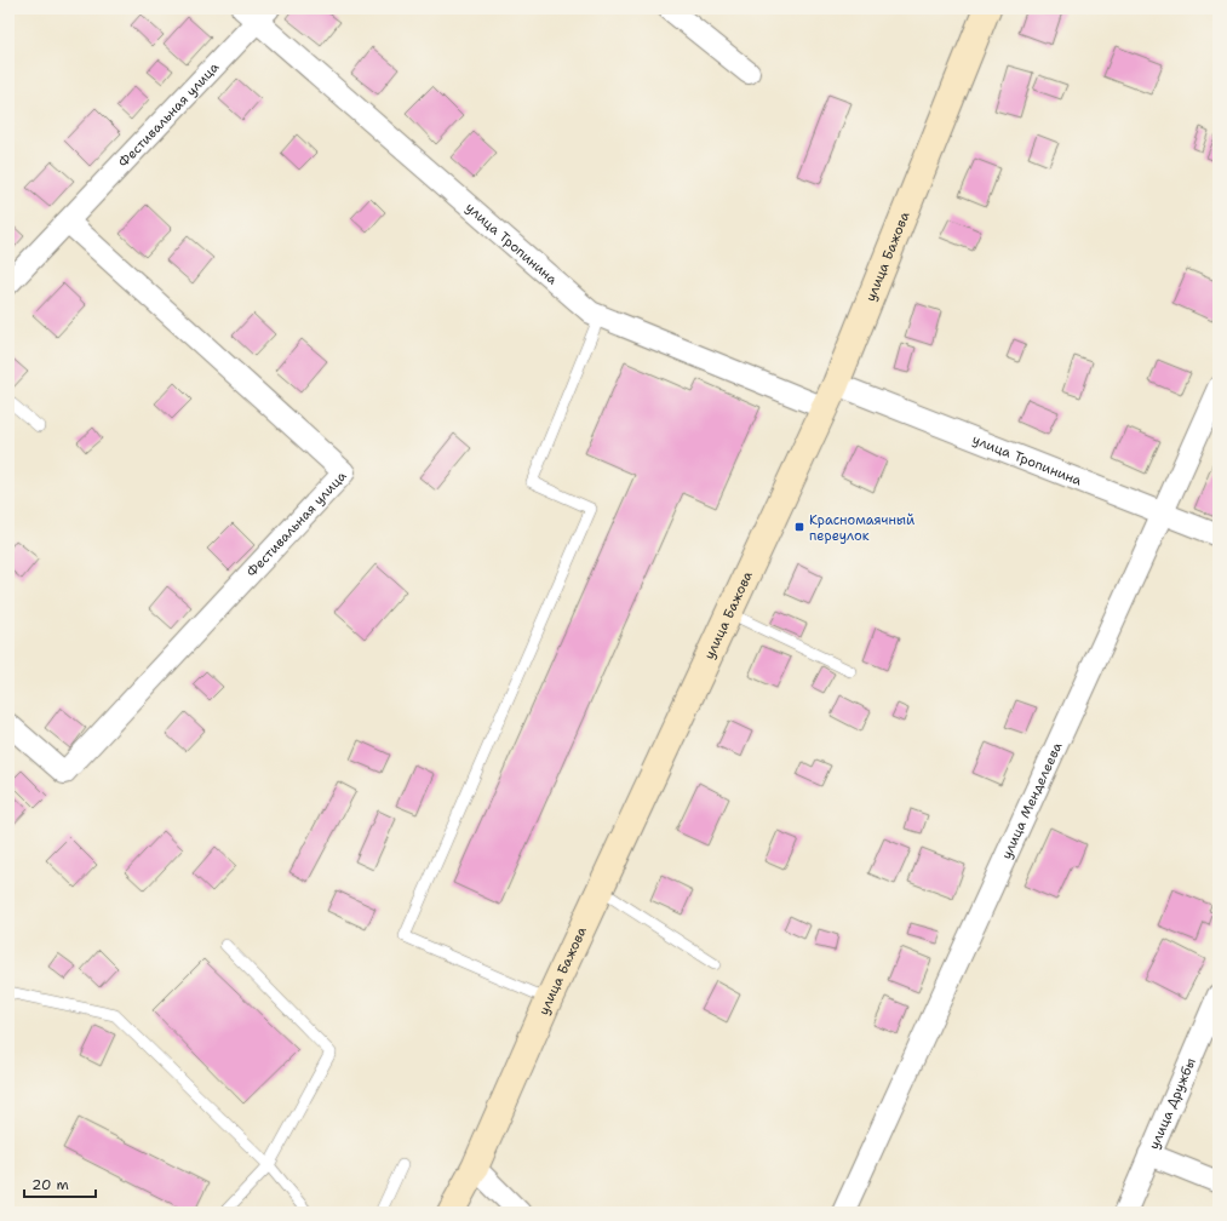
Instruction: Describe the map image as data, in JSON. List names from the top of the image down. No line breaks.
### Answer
{"streets":{"main road":["улица Бажова"],"street":["Фестивальная улица","улица Тропинина","улица Менделеева","улица Дружбы"]},"crossings":[["Фестивальная улица","улица Тропинина"],["улица Тропинина","улица Бажова"],["улица Тропинина","улица Менделеева"]],"places":{"transit":["Красномаячный переулок"]},"scale_bar":"20 m"}
